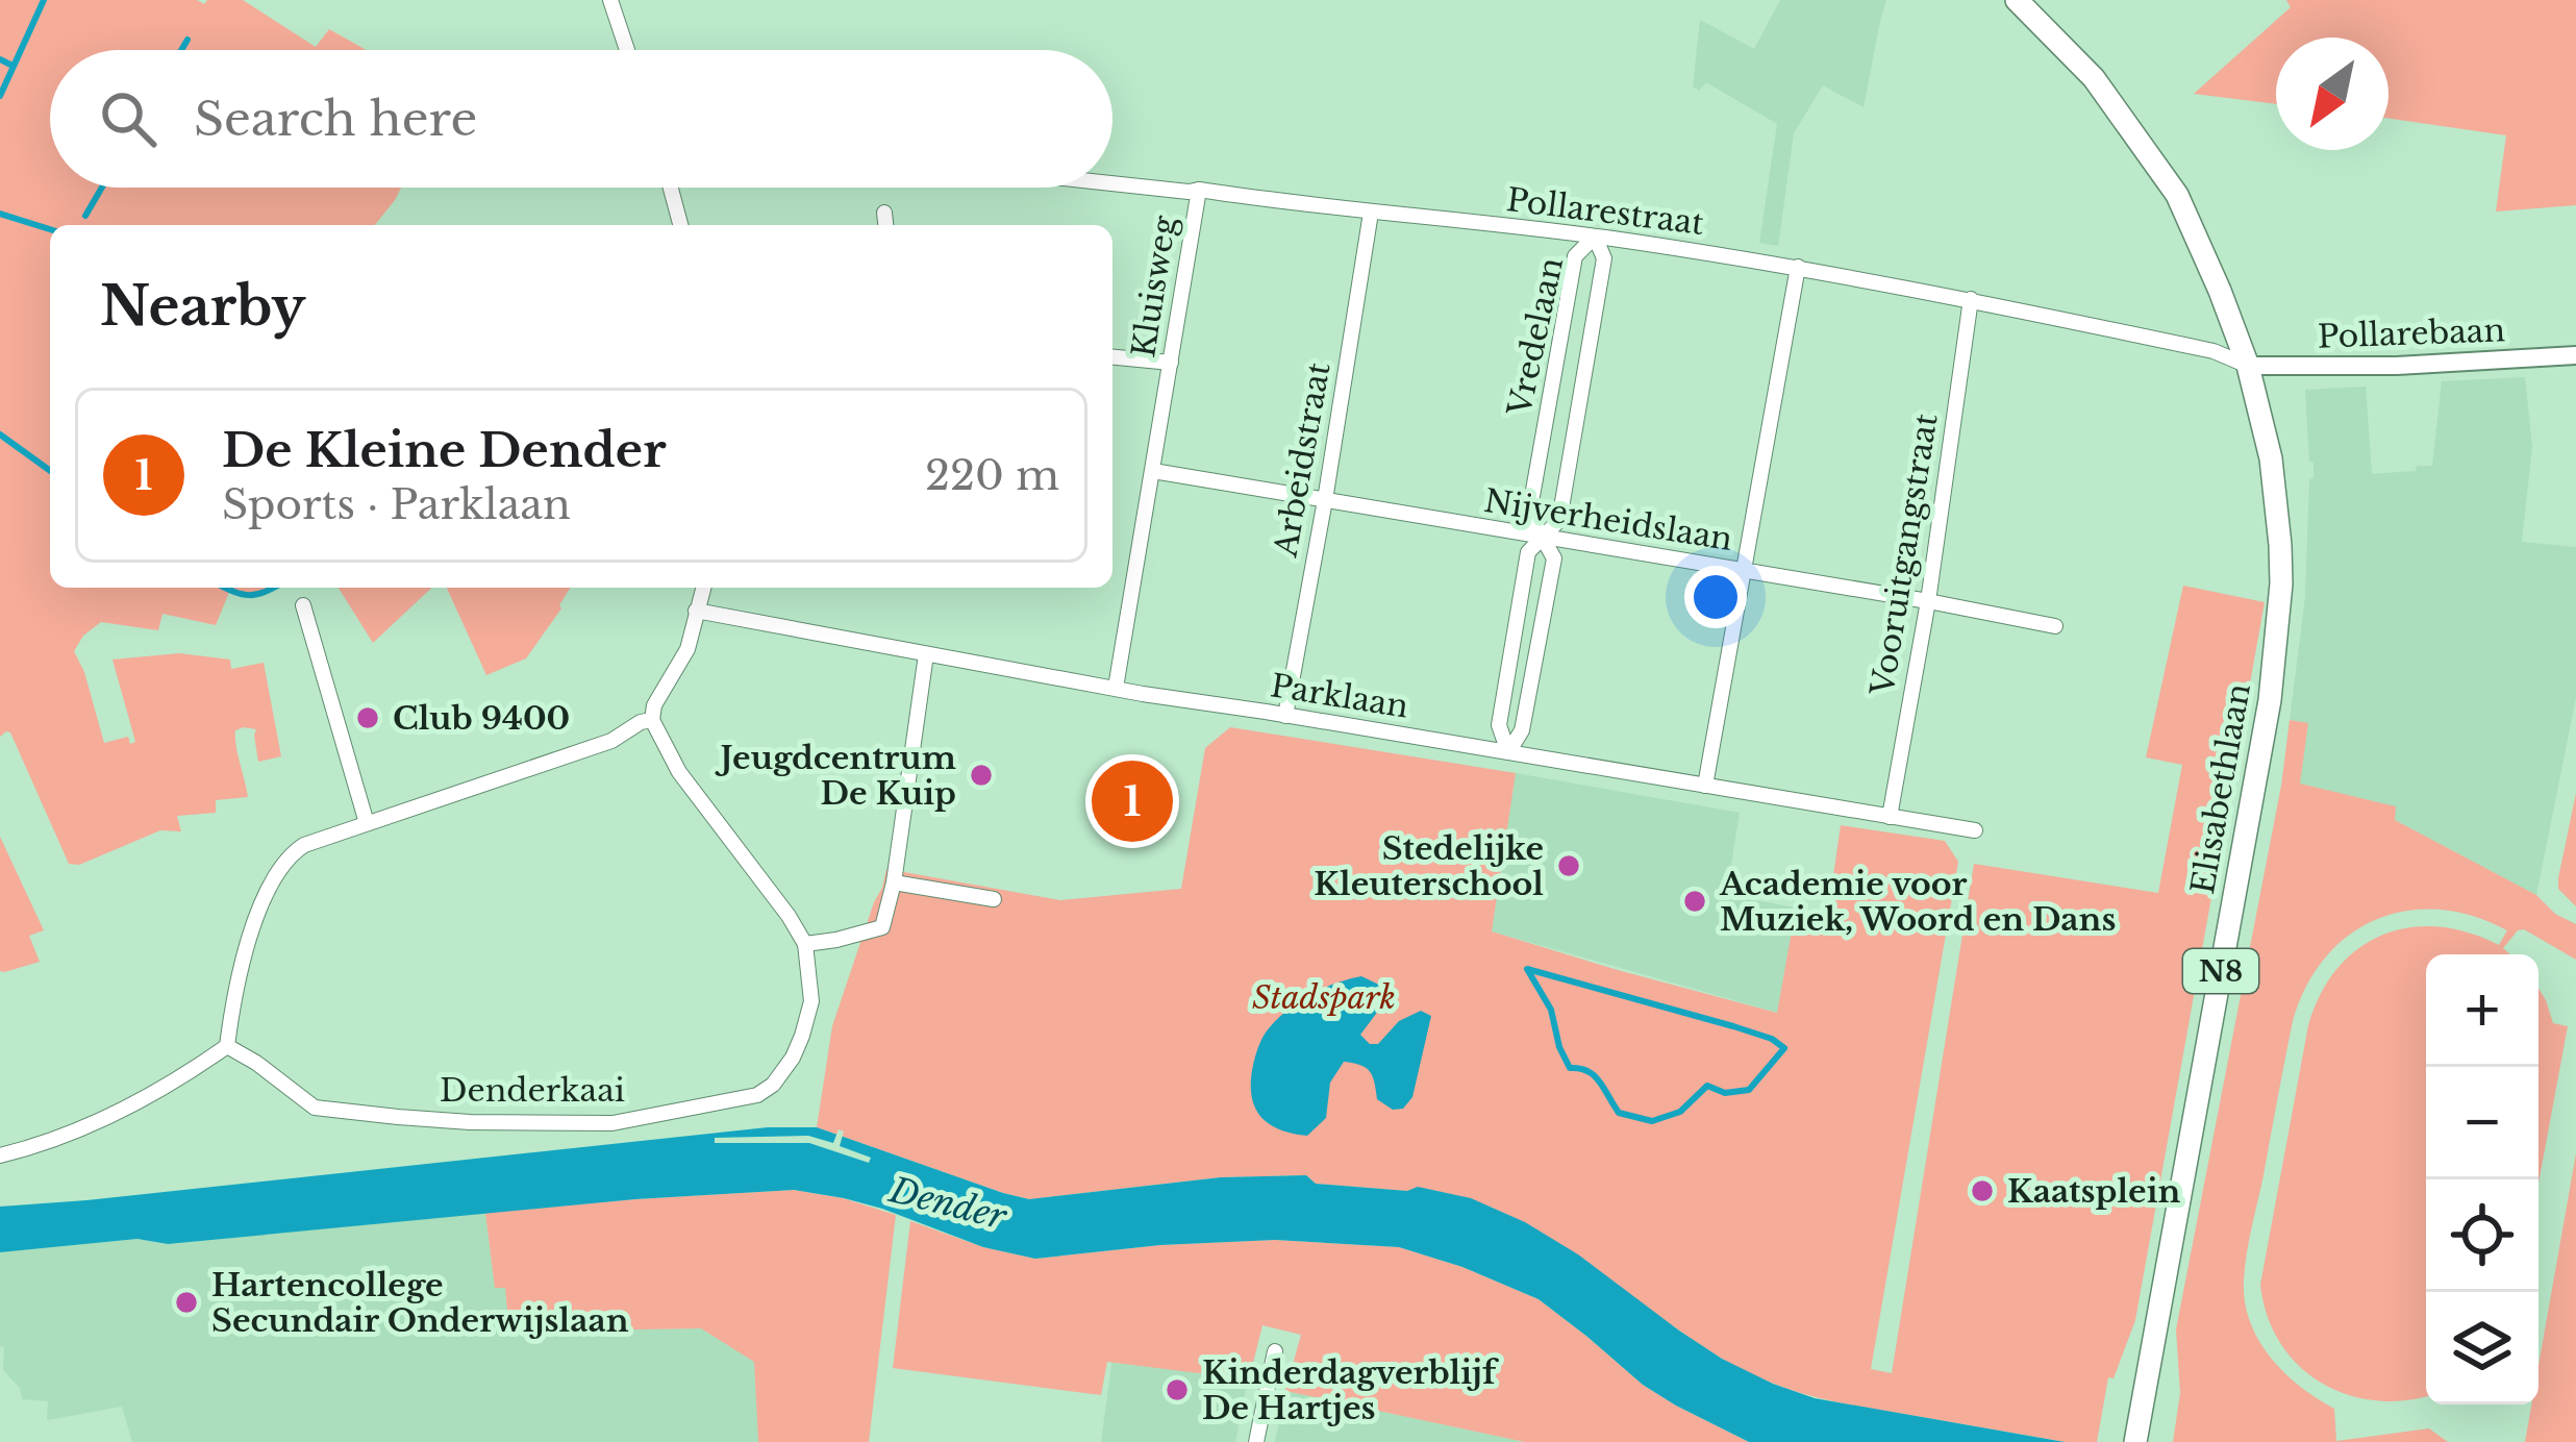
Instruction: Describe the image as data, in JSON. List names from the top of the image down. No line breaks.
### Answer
{"streets":{"main road":["Elisabethlaan","N8"],"street":["Pollarestraat","Kluisweg","Pollarebaan","Vredelaan","Arbeidstraat","Nijverheidslaan","Vooruitgangstraat","Parklaan","Denderkaai"]},"crossings":[["Pollarestraat","Kluisweg"],["Pollarestraat","Pollarebaan"],["Pollarestraat","Vredelaan"],["Pollarestraat","Arbeidstraat"],["Pollarestraat","Vooruitgangstraat"],["Pollarestraat","Elisabethlaan"],["Pollarestraat","N8"],["Kluisweg","Nijverheidslaan"],["Kluisweg","Parklaan"],["Pollarebaan","Elisabethlaan"],["Pollarebaan","N8"],["Vredelaan","Nijverheidslaan"],["Vredelaan","Parklaan"],["Arbeidstraat","Nijverheidslaan"],["Arbeidstraat","Parklaan"],["Nijverheidslaan","Vooruitgangstraat"],["Vooruitgangstraat","Parklaan"],["Elisabethlaan","N8"]],"water":["Dender"],"parks":["Stadspark"],"places":["Club 9400","Jeugdcentrum De Kuip","Stedelijke Kleuterschool","Academie voor Muziek, Woord en Dans","Kaatsplein","Hartencollege Secundair Onderwijslaan","Kinderdagverblijf De Hartjes"],"north":"bottom left","page":{"search":"Search here","heading":"Nearby","list":[{"mark":"1","name":"De Kleine Dender","note":"Sports · Parklaan","value":"220 m"}],"pins":"1","map_buttons":["+","−"]}}
